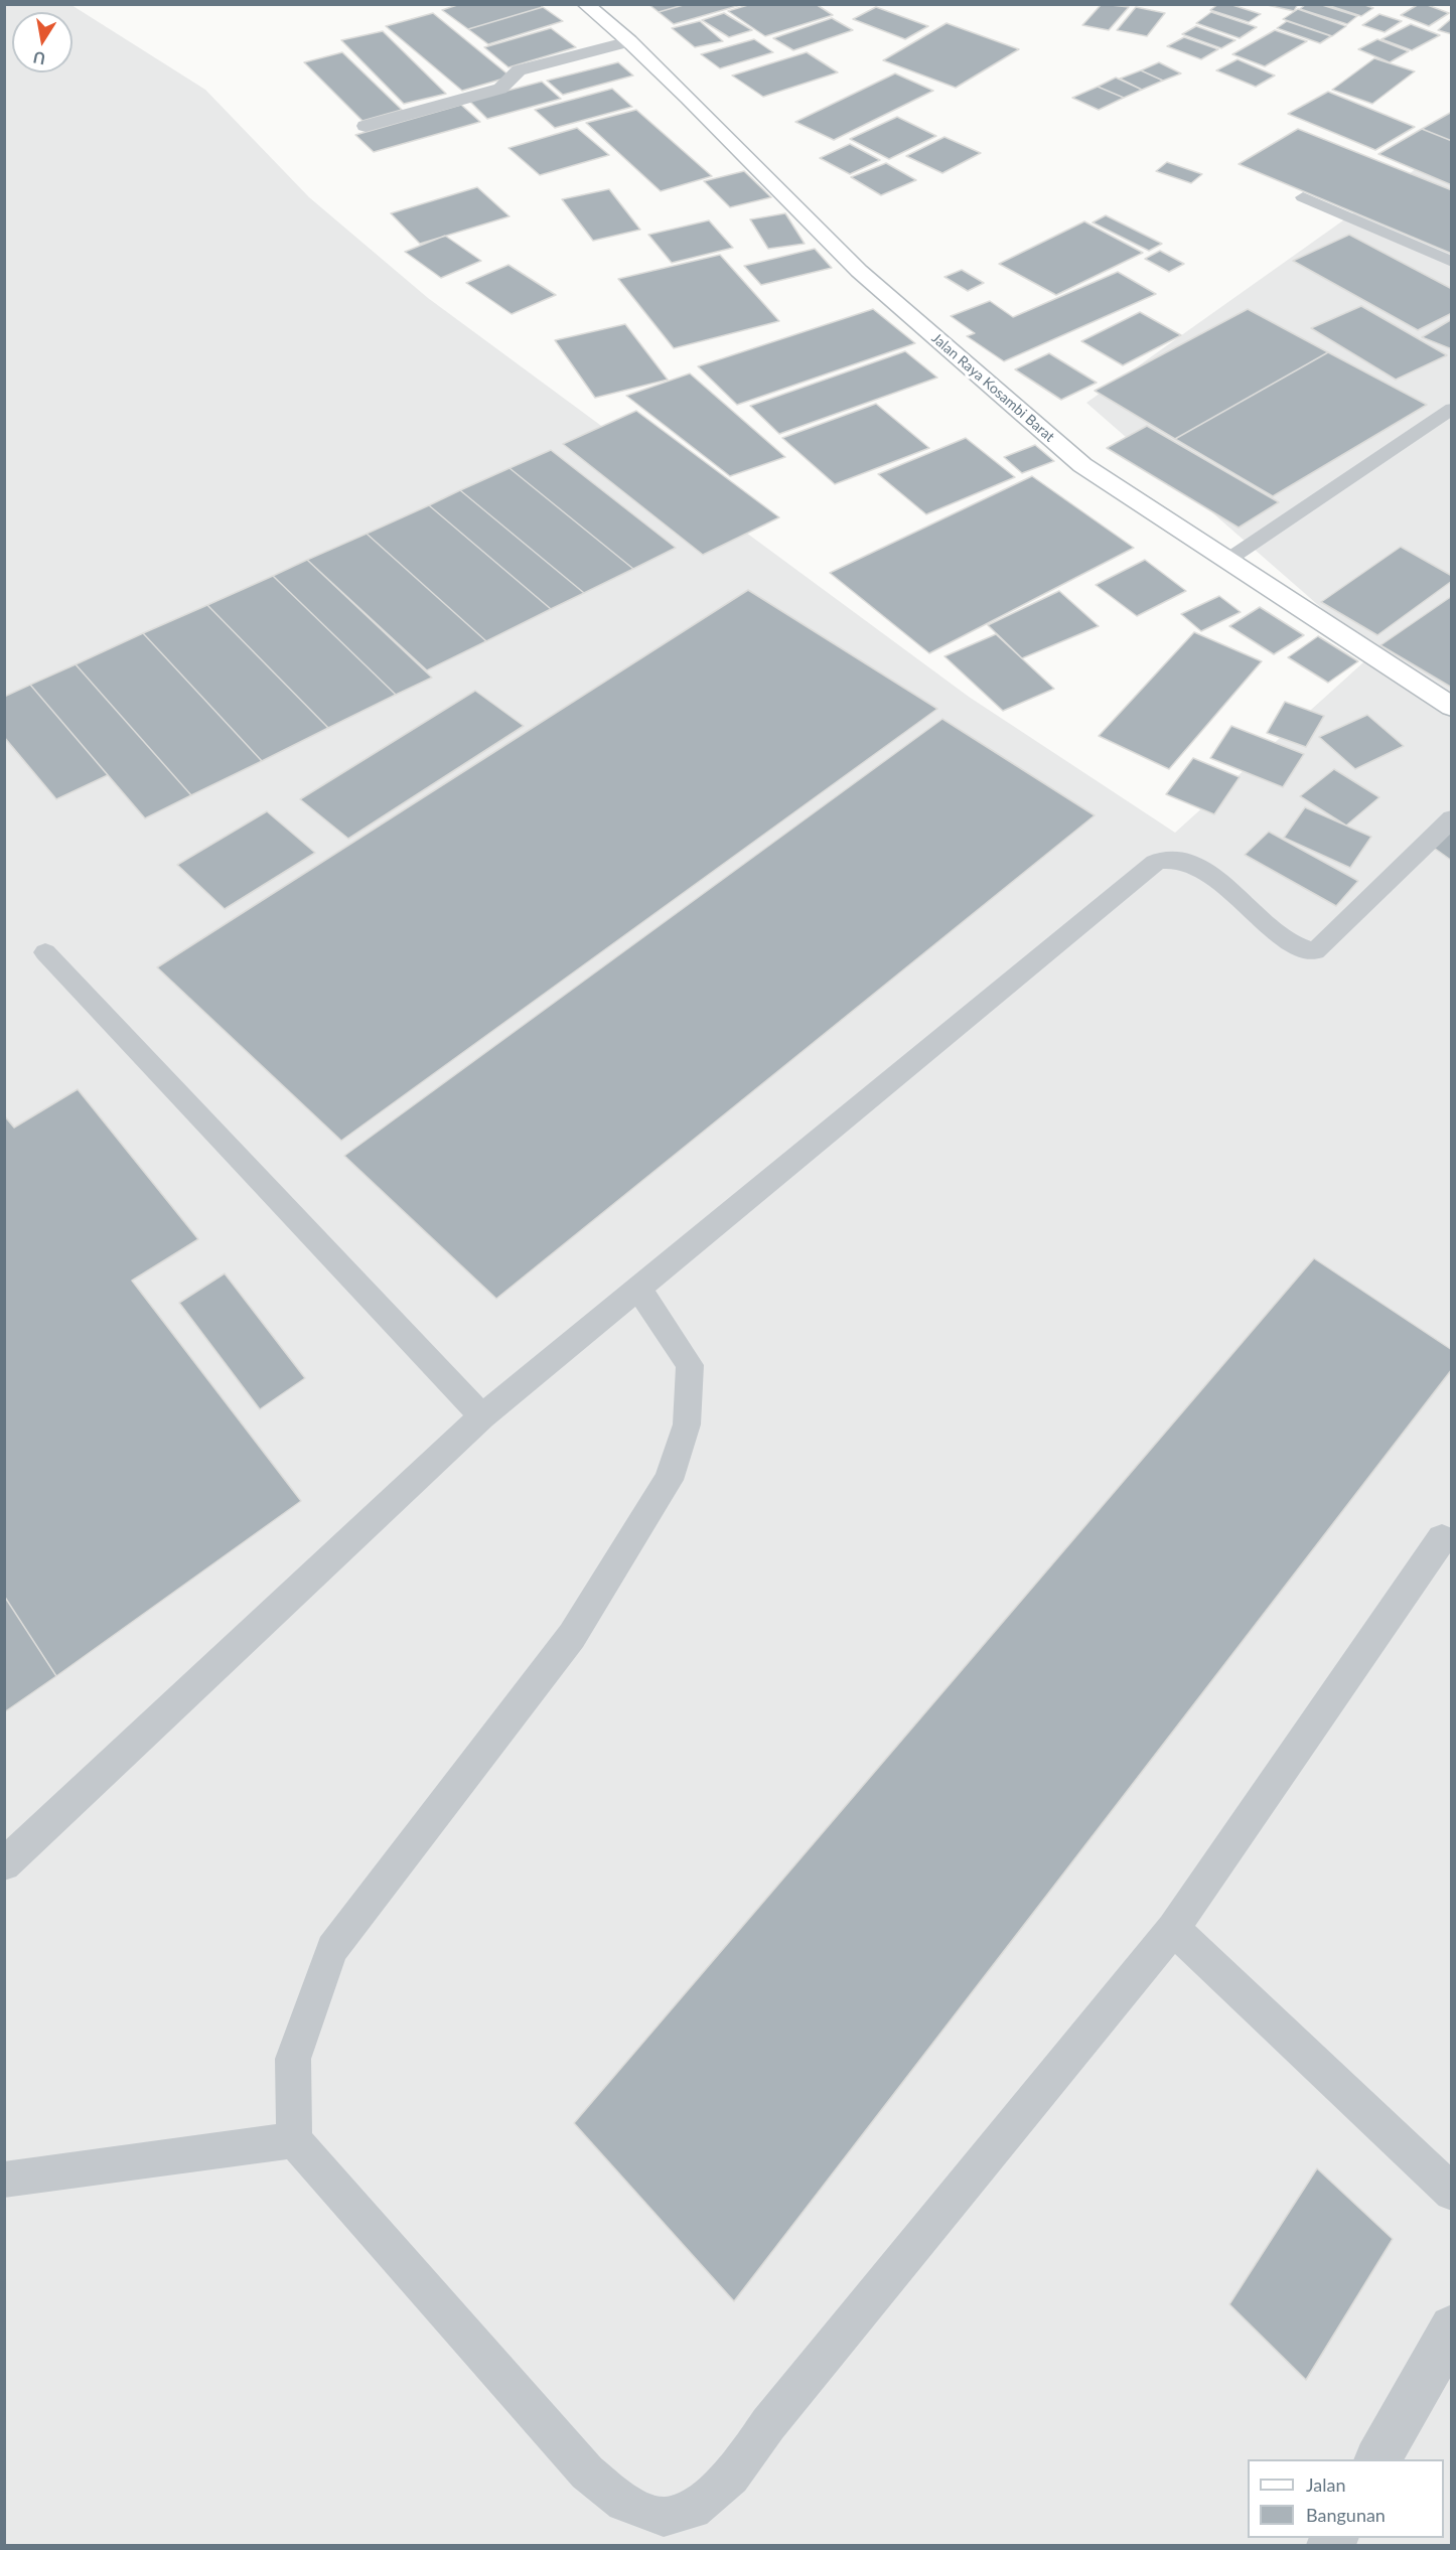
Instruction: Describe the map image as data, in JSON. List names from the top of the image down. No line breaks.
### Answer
{"streets":{"main road":["Jalan Raya Kosambi Barat"]},"legend":["Jalan","Bangunan"],"north":"bottom"}
